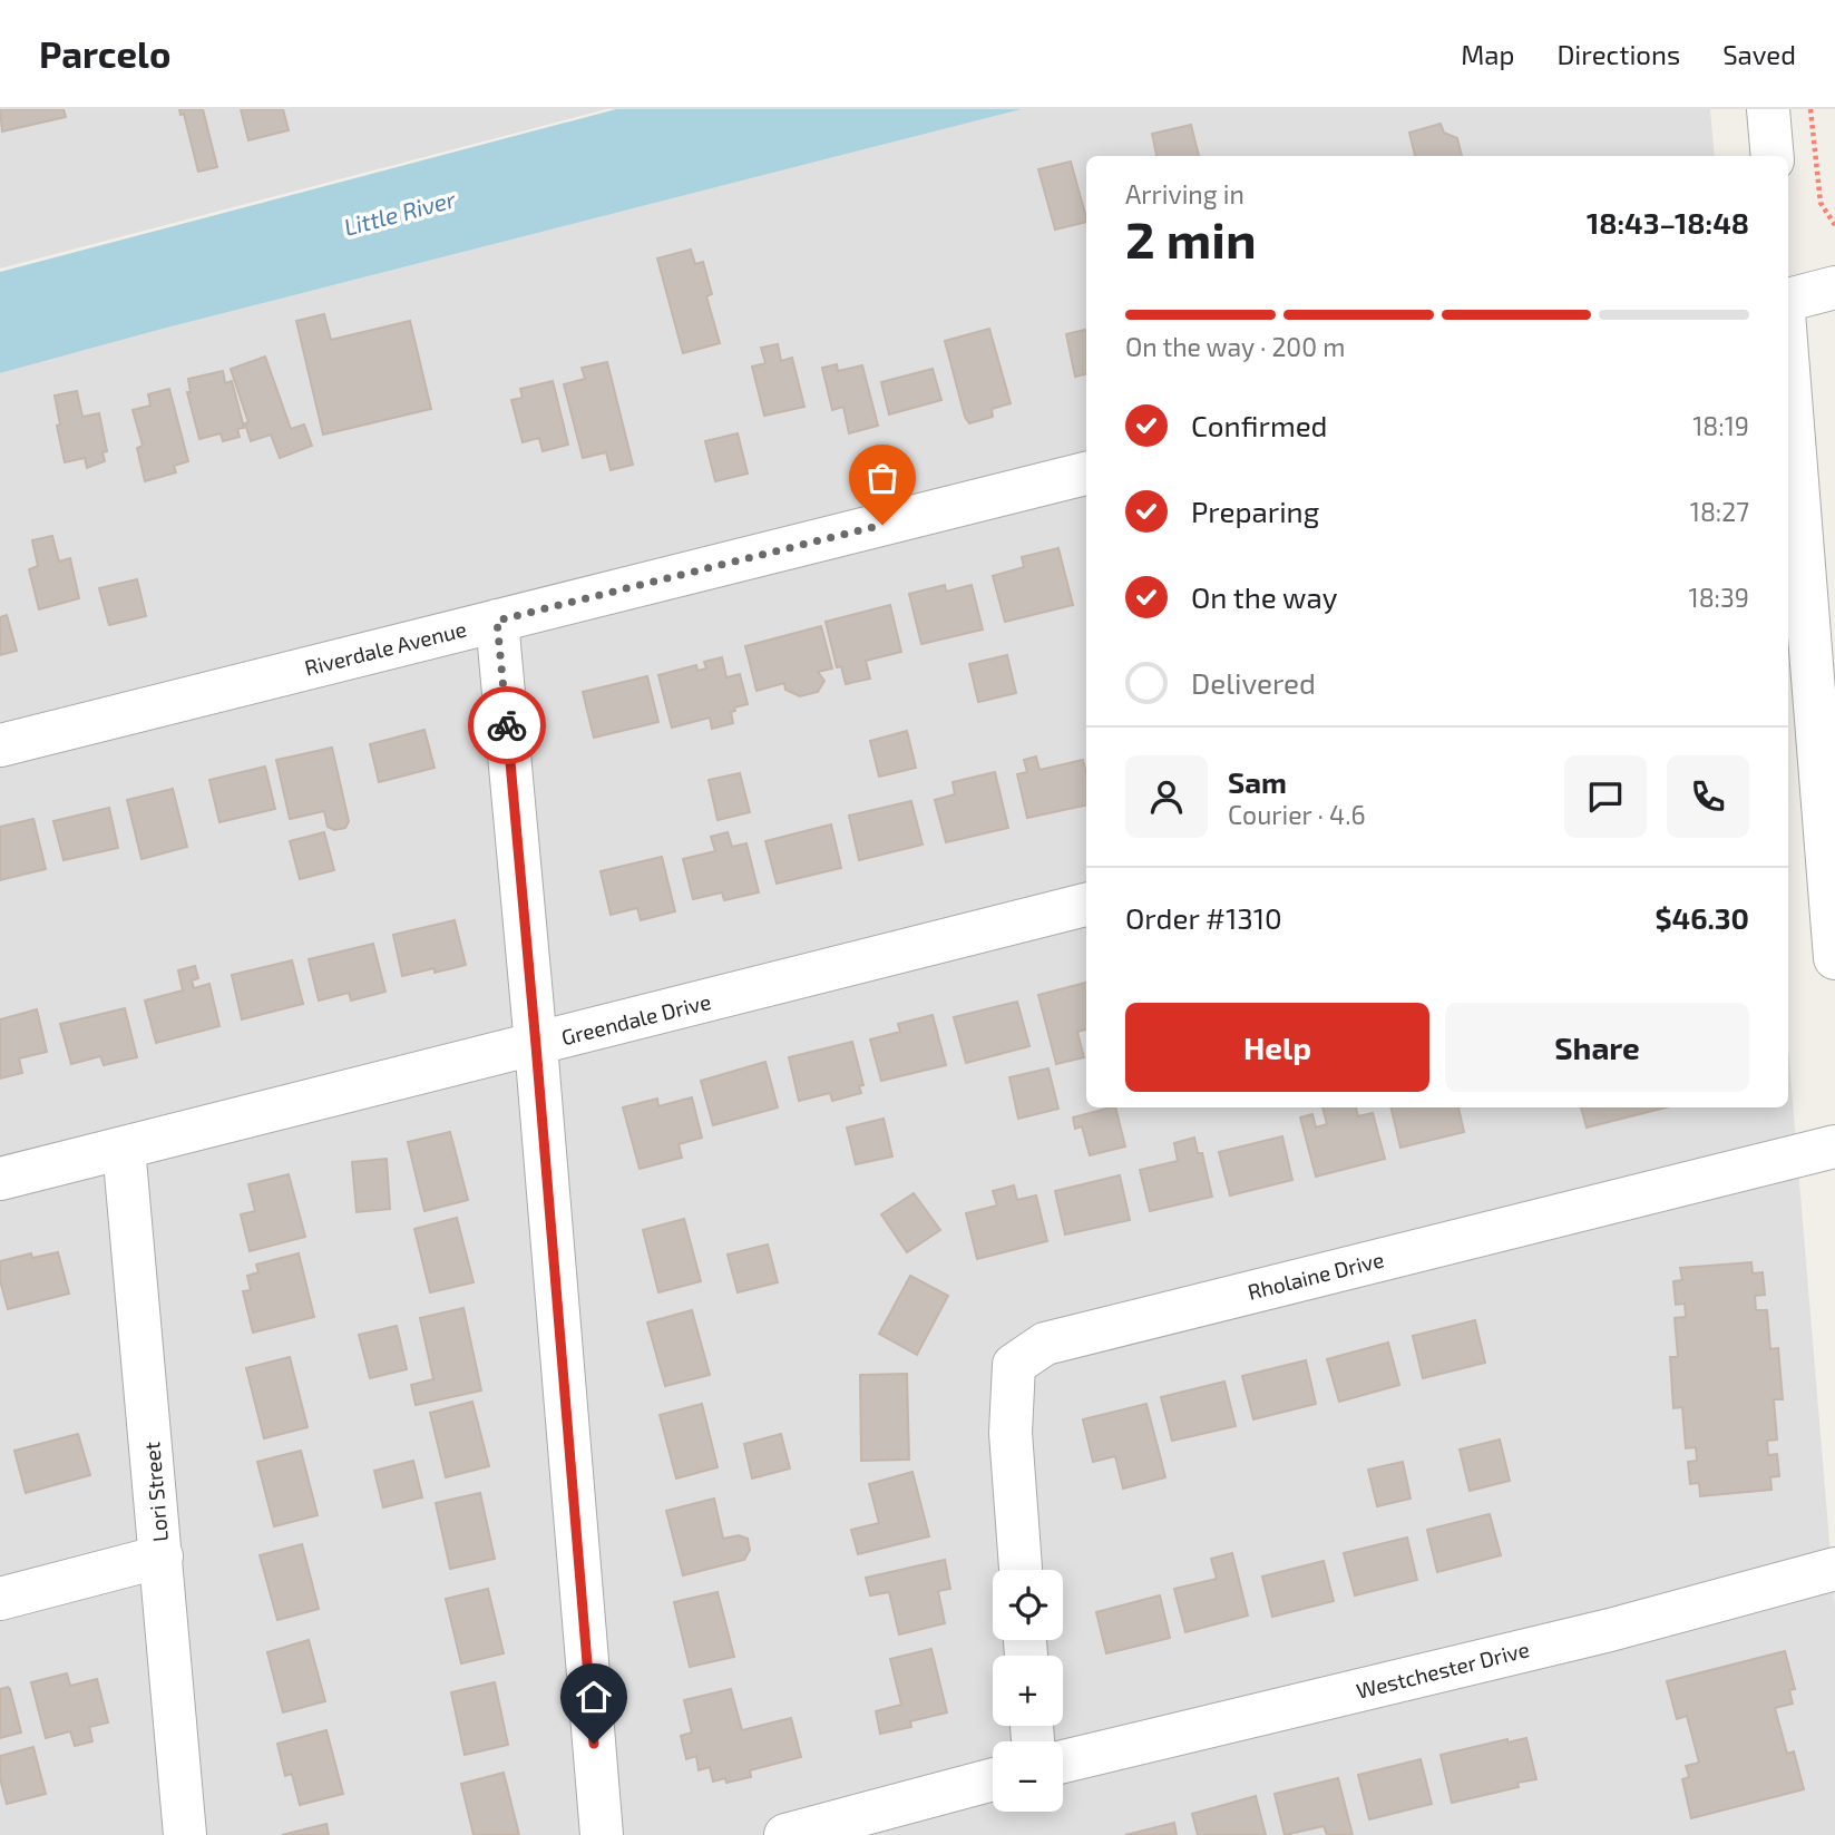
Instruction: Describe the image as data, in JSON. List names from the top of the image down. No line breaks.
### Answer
{"streets":{"street":["Riverdale Avenue","Greendale Drive","Rholaine Drive","Lori Street","Westchester Drive"]},"crossings":[["Greendale Drive","Lori Street"]],"water":["Little River"],"page":{"header":"Parcelo","nav":["Map","Directions","Saved"],"heading":["2 min","Arriving in","18:43–18:48"],"panel":["Sam","Courier · 4.6","Order #1310","$46.30"],"bar":"On the way · 200 m","list":[["Confirmed","18:19"],["Preparing","18:27"],["On the way","18:39"],"Delivered"],"buttons":["Help","Share"],"map_buttons":["+","−"]}}
